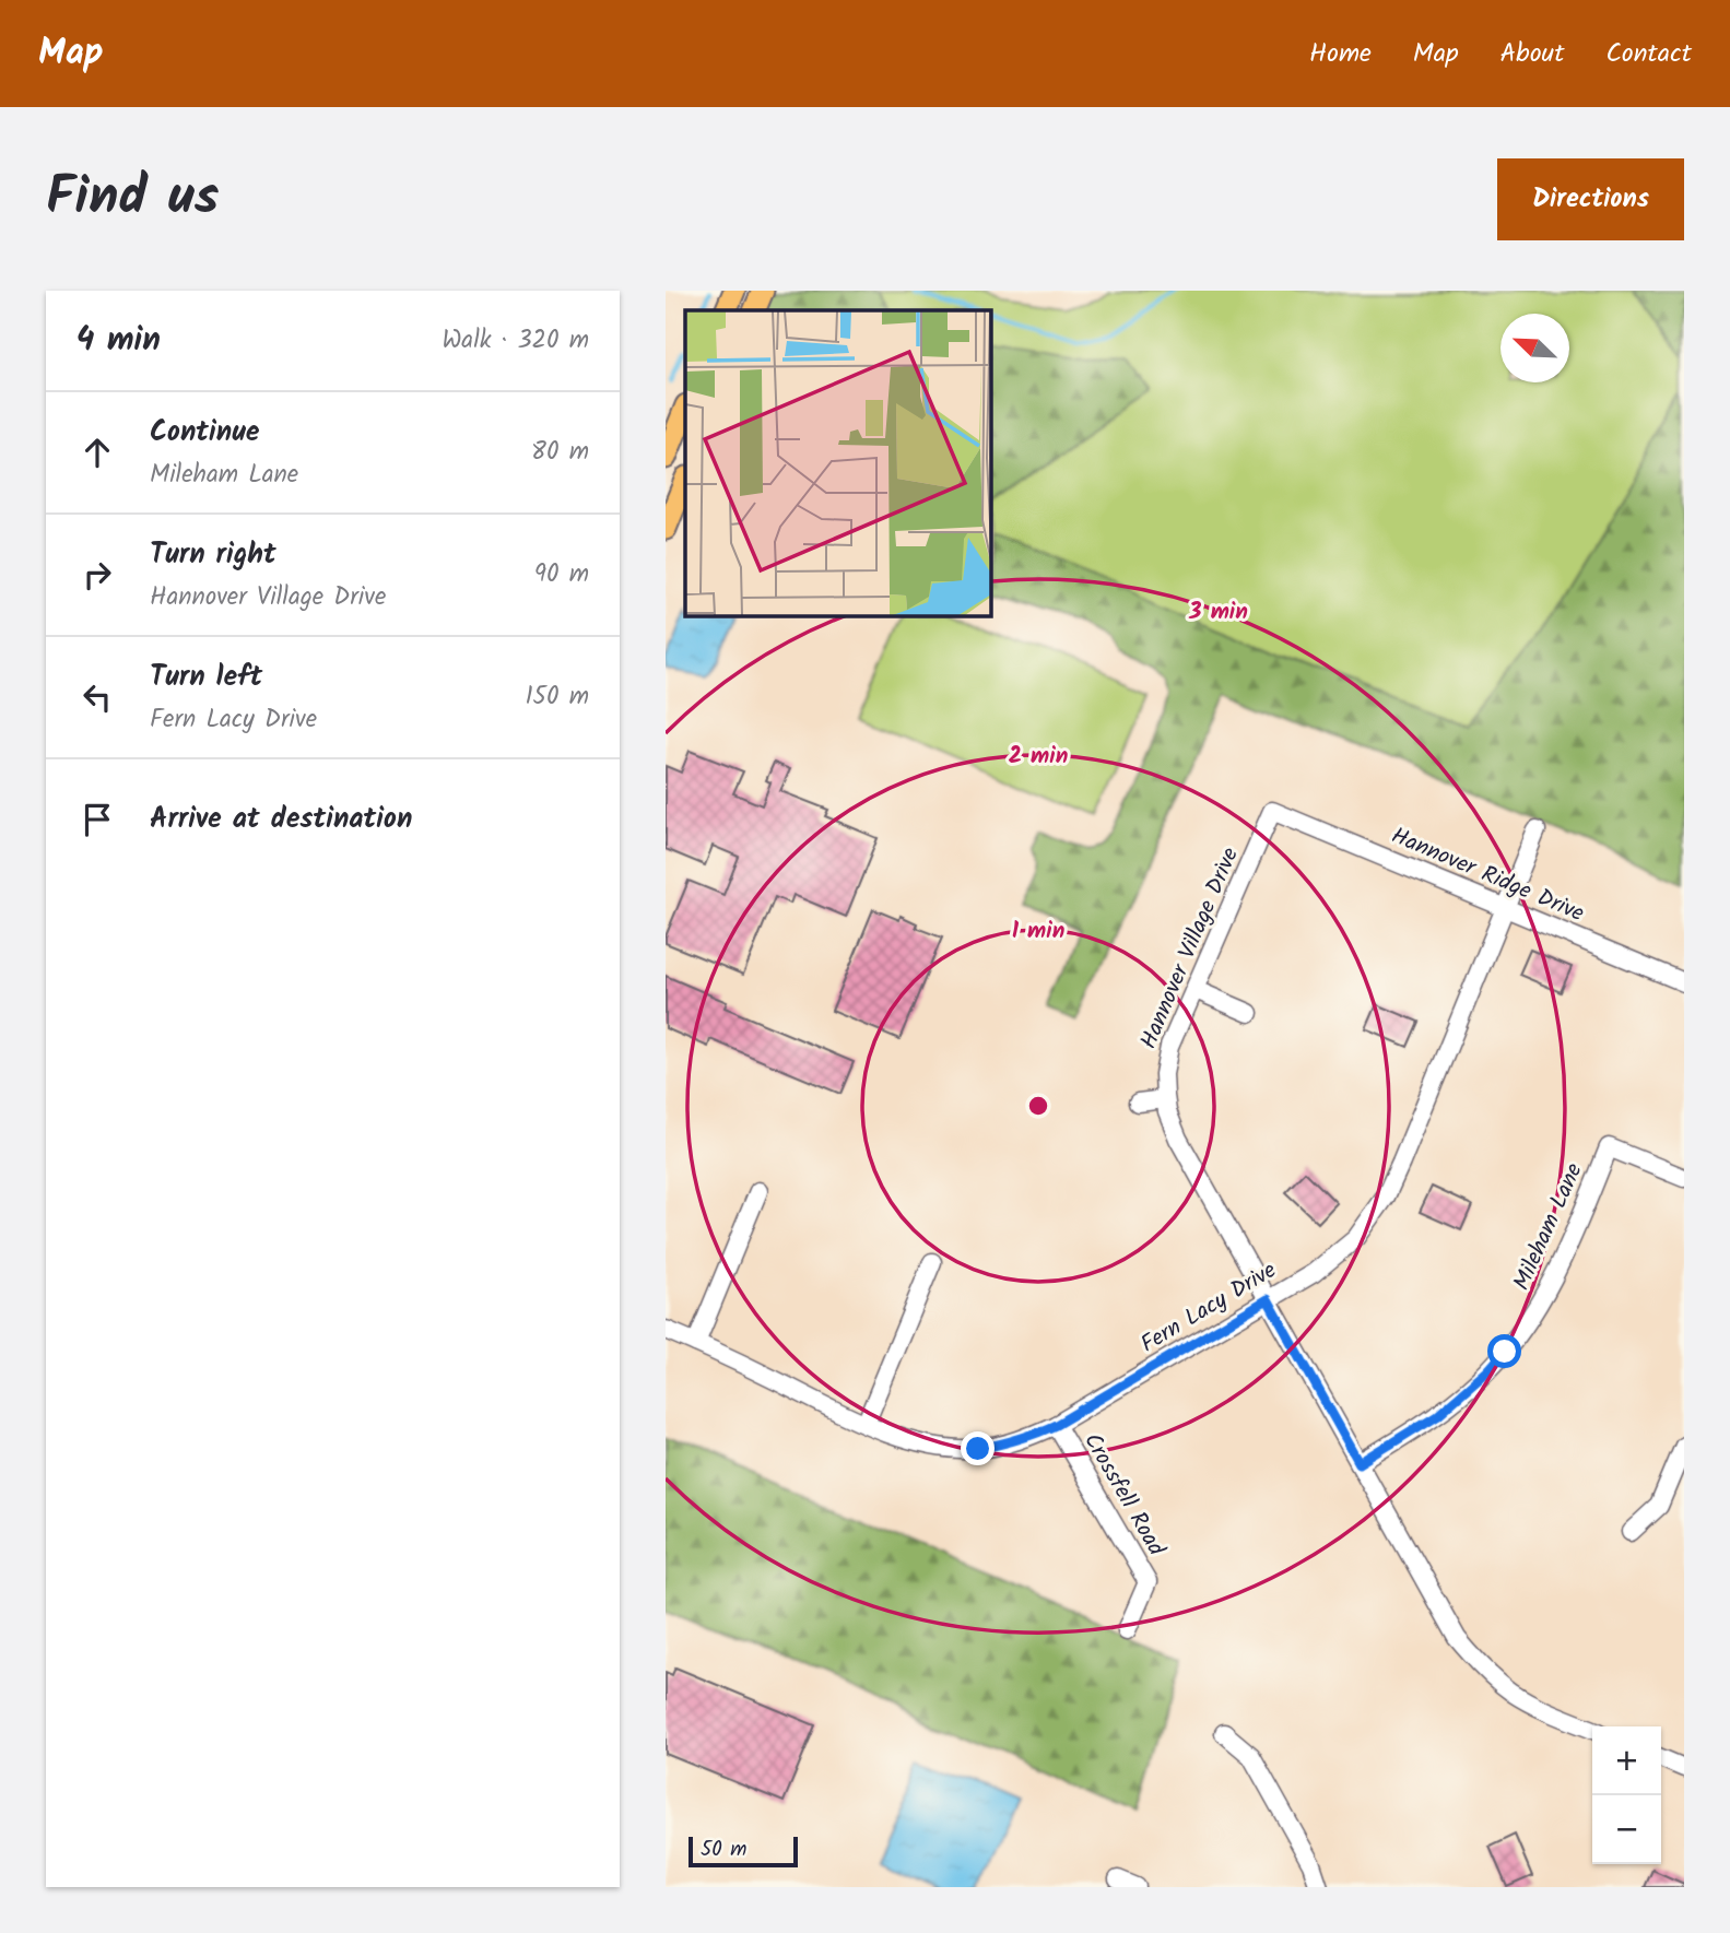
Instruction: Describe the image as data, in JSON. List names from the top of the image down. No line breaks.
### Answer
{"streets":{"street":["Hannover Ridge Drive","Hannover Village Drive","Mileham Lane","Fern Lacy Drive","Crossfell Road"]},"crossings":[["Hannover Ridge Drive","Hannover Village Drive"],["Hannover Ridge Drive","Fern Lacy Drive"],["Hannover Village Drive","Mileham Lane"],["Hannover Village Drive","Fern Lacy Drive"],["Fern Lacy Drive","Crossfell Road"]],"scale_bar":"50 m","north":"top left","page":{"header":"Map","nav":["Home","Map","About","Contact"],"title":"Find us","buttons":"Directions","heading":["4 min","Walk · 320 m"],"list":[["Continue","Mileham Lane","80 m"],["Turn right","Hannover Village Drive","90 m"],["Turn left","Fern Lacy Drive","150 m"],"Arrive at destination"],"map_buttons":["+","−"],"scale":"50 m"},"rings":["3 min","2 min","1 min"]}
